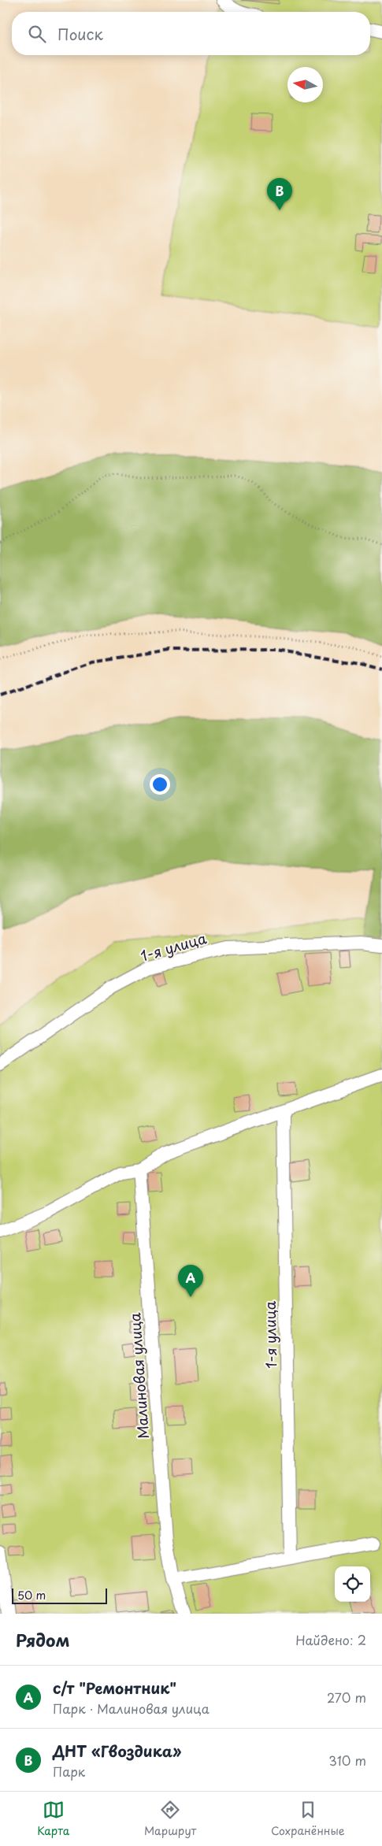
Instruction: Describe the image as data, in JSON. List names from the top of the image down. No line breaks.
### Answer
{"streets":{"street":["1-я улица","Малиновая улица"]},"scale_bar":"50 m","north":"left","page":{"search":"Поиск","pins":["B","A"],"scale":"50 m","heading":["Рядом","Найдено: 2"],"list":[{"mark":"A","name":"с/т \"Ремонтник\"","note":"Парк · Малиновая улица","value":"270 m"},{"mark":"B","name":"ДНТ «Гвоздика»","note":"Парк","value":"310 m"}],"nav":["Карта","Маршрут","Сохранённые"]}}
